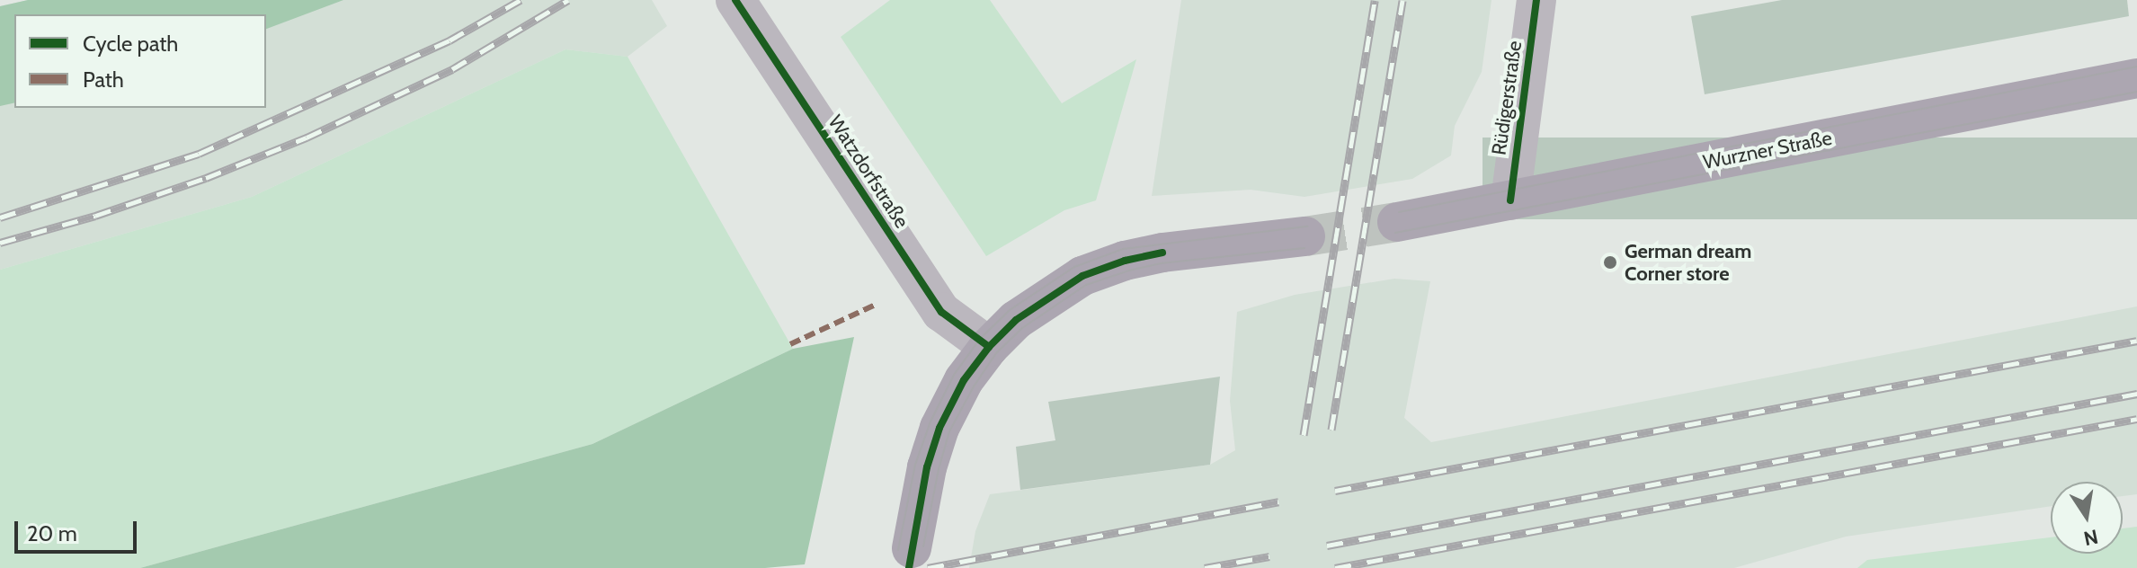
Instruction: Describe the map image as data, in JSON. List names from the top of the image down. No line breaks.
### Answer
{"streets":{"main road":["Wurzner Straße"],"street":["Rüdigerstraße","Watzdorfstraße"]},"crossings":[["Rüdigerstraße","Wurzner Straße"]],"places":["German dream Corner store"],"legend":["Cycle path","Path"],"scale_bar":"20 m","north":"bottom"}
